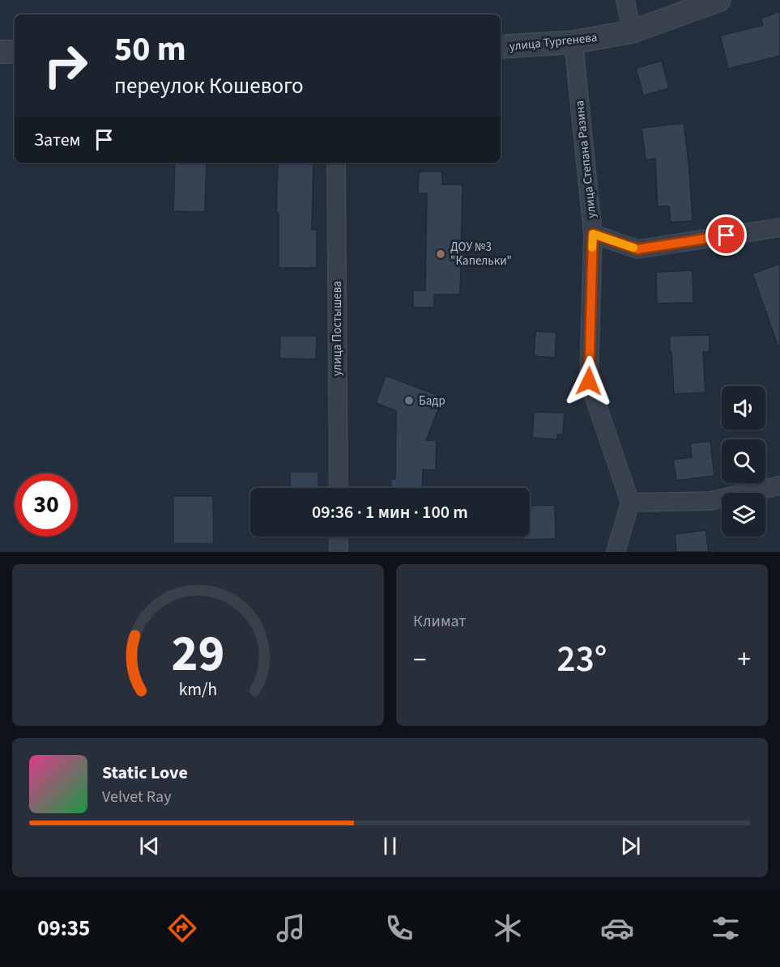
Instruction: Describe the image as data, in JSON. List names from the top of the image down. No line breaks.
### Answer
{"streets":{"street":["улица Тургенева","улица Степана Разина","улица Постышева"]},"crossings":[["улица Тургенева","улица Степана Разина"]],"places":["ДОУ №3 \"Капельки\"","Бадр"],"page":{"turn":["50 m","переулок Кошевого"],"then":"Затем","limit":"30","trip":"09:36 · 1 мин · 100 m","tile":"Климат","heat":["−","23°","+"],"song":["Static Love","Velvet Ray"],"tabs":"09:35","gauge":["29","km/h"]}}
